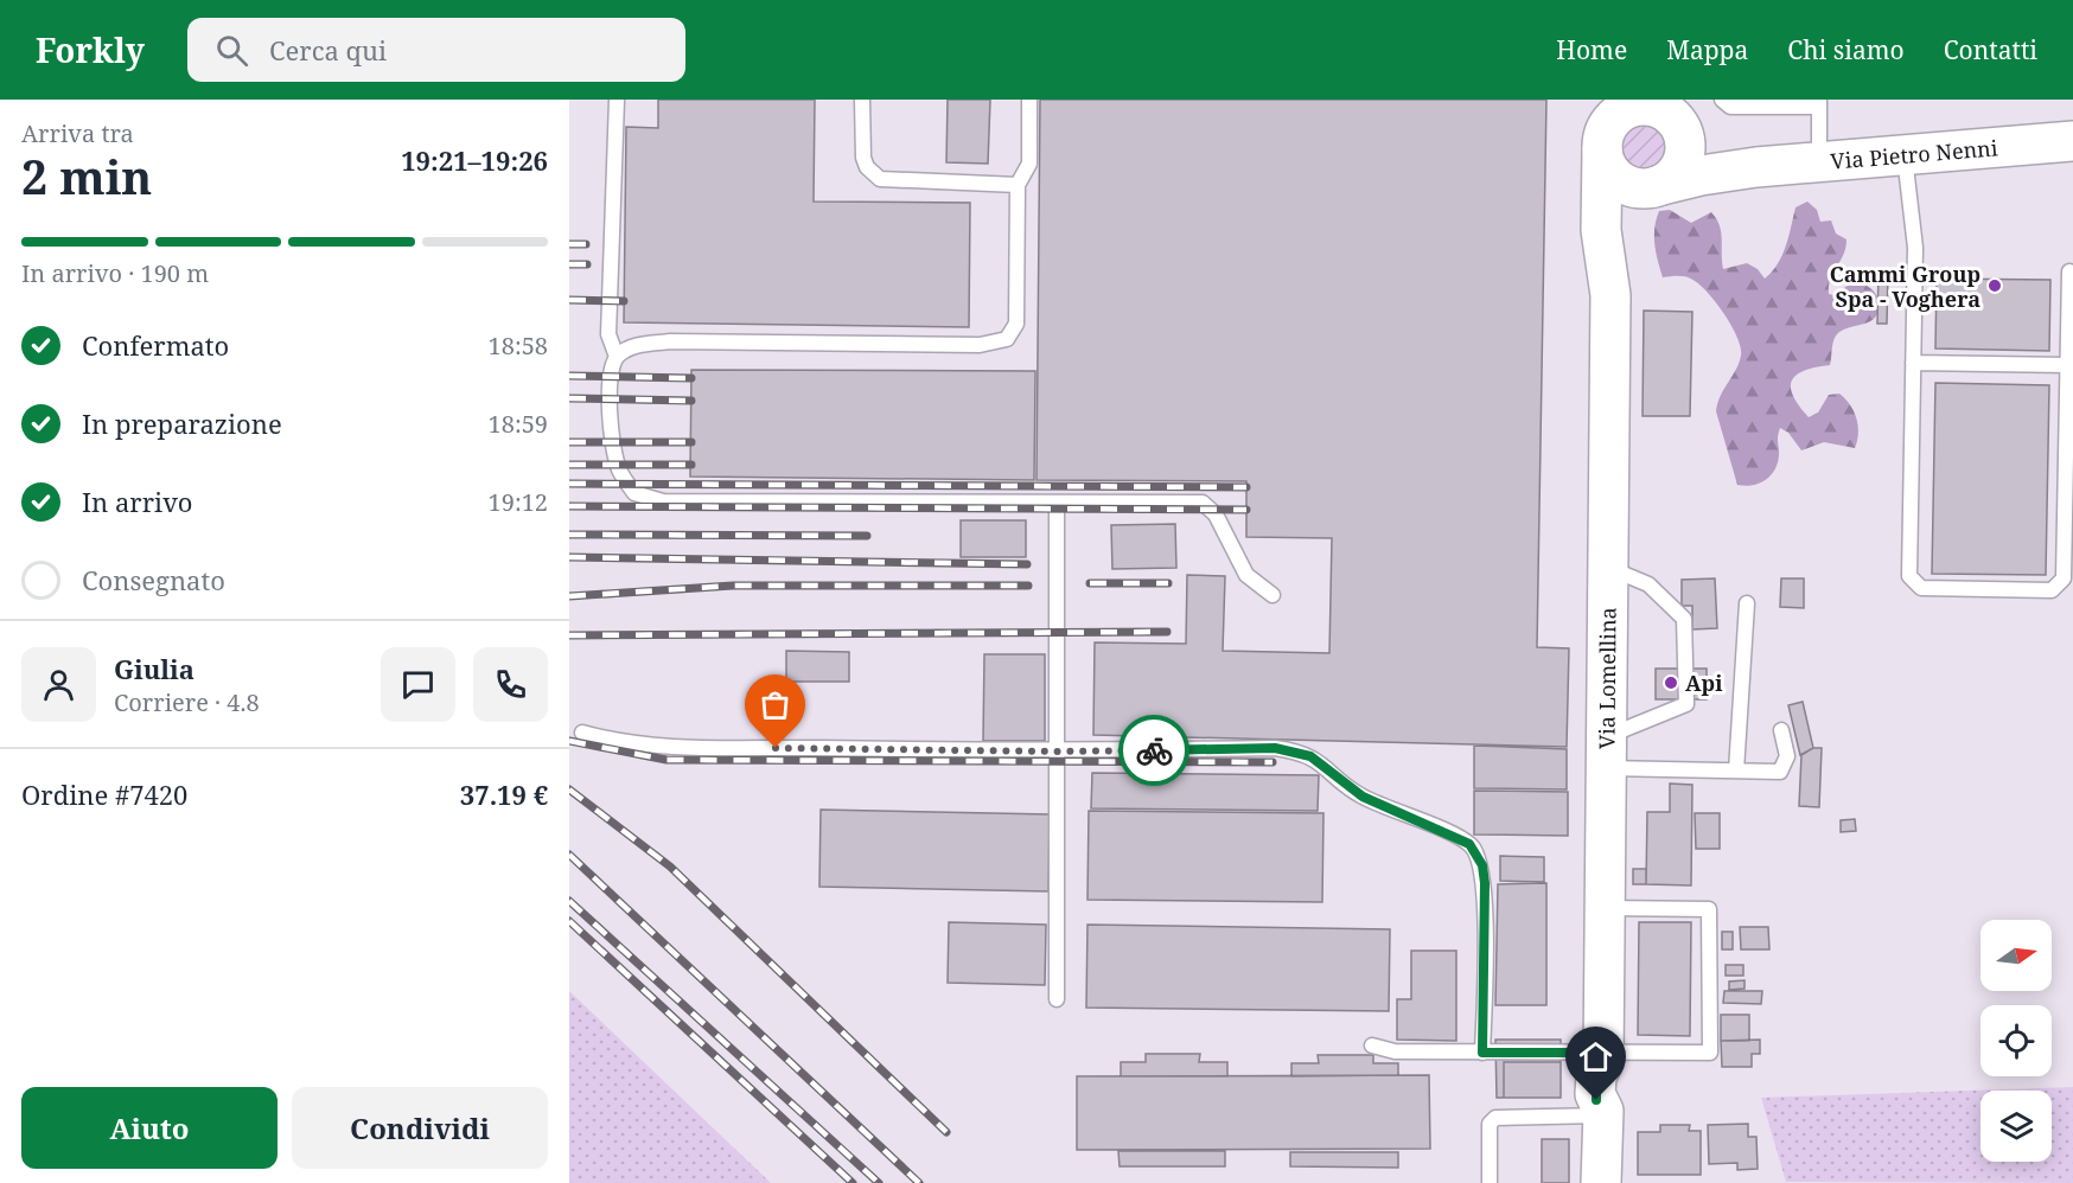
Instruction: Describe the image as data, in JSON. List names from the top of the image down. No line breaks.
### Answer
{"streets":{"main road":["Via Pietro Nenni","Via Lomellina"]},"crossings":[["Via Pietro Nenni","Via Lomellina"]],"places":["Cammi Group Spa - Voghera","Api"],"north":"right","page":{"header":"Forkly","search":"Cerca qui","nav":["Home","Mappa","Chi siamo","Contatti"],"heading":["2 min","Arriva tra","19:21–19:26"],"panel":["Giulia","Corriere · 4.8","Ordine #7420","37.19 €"],"bar":"In arrivo · 190 m","list":[["Confermato","18:58"],["In preparazione","18:59"],["In arrivo","19:12"],"Consegnato"],"buttons":["Aiuto","Condividi"]}}
